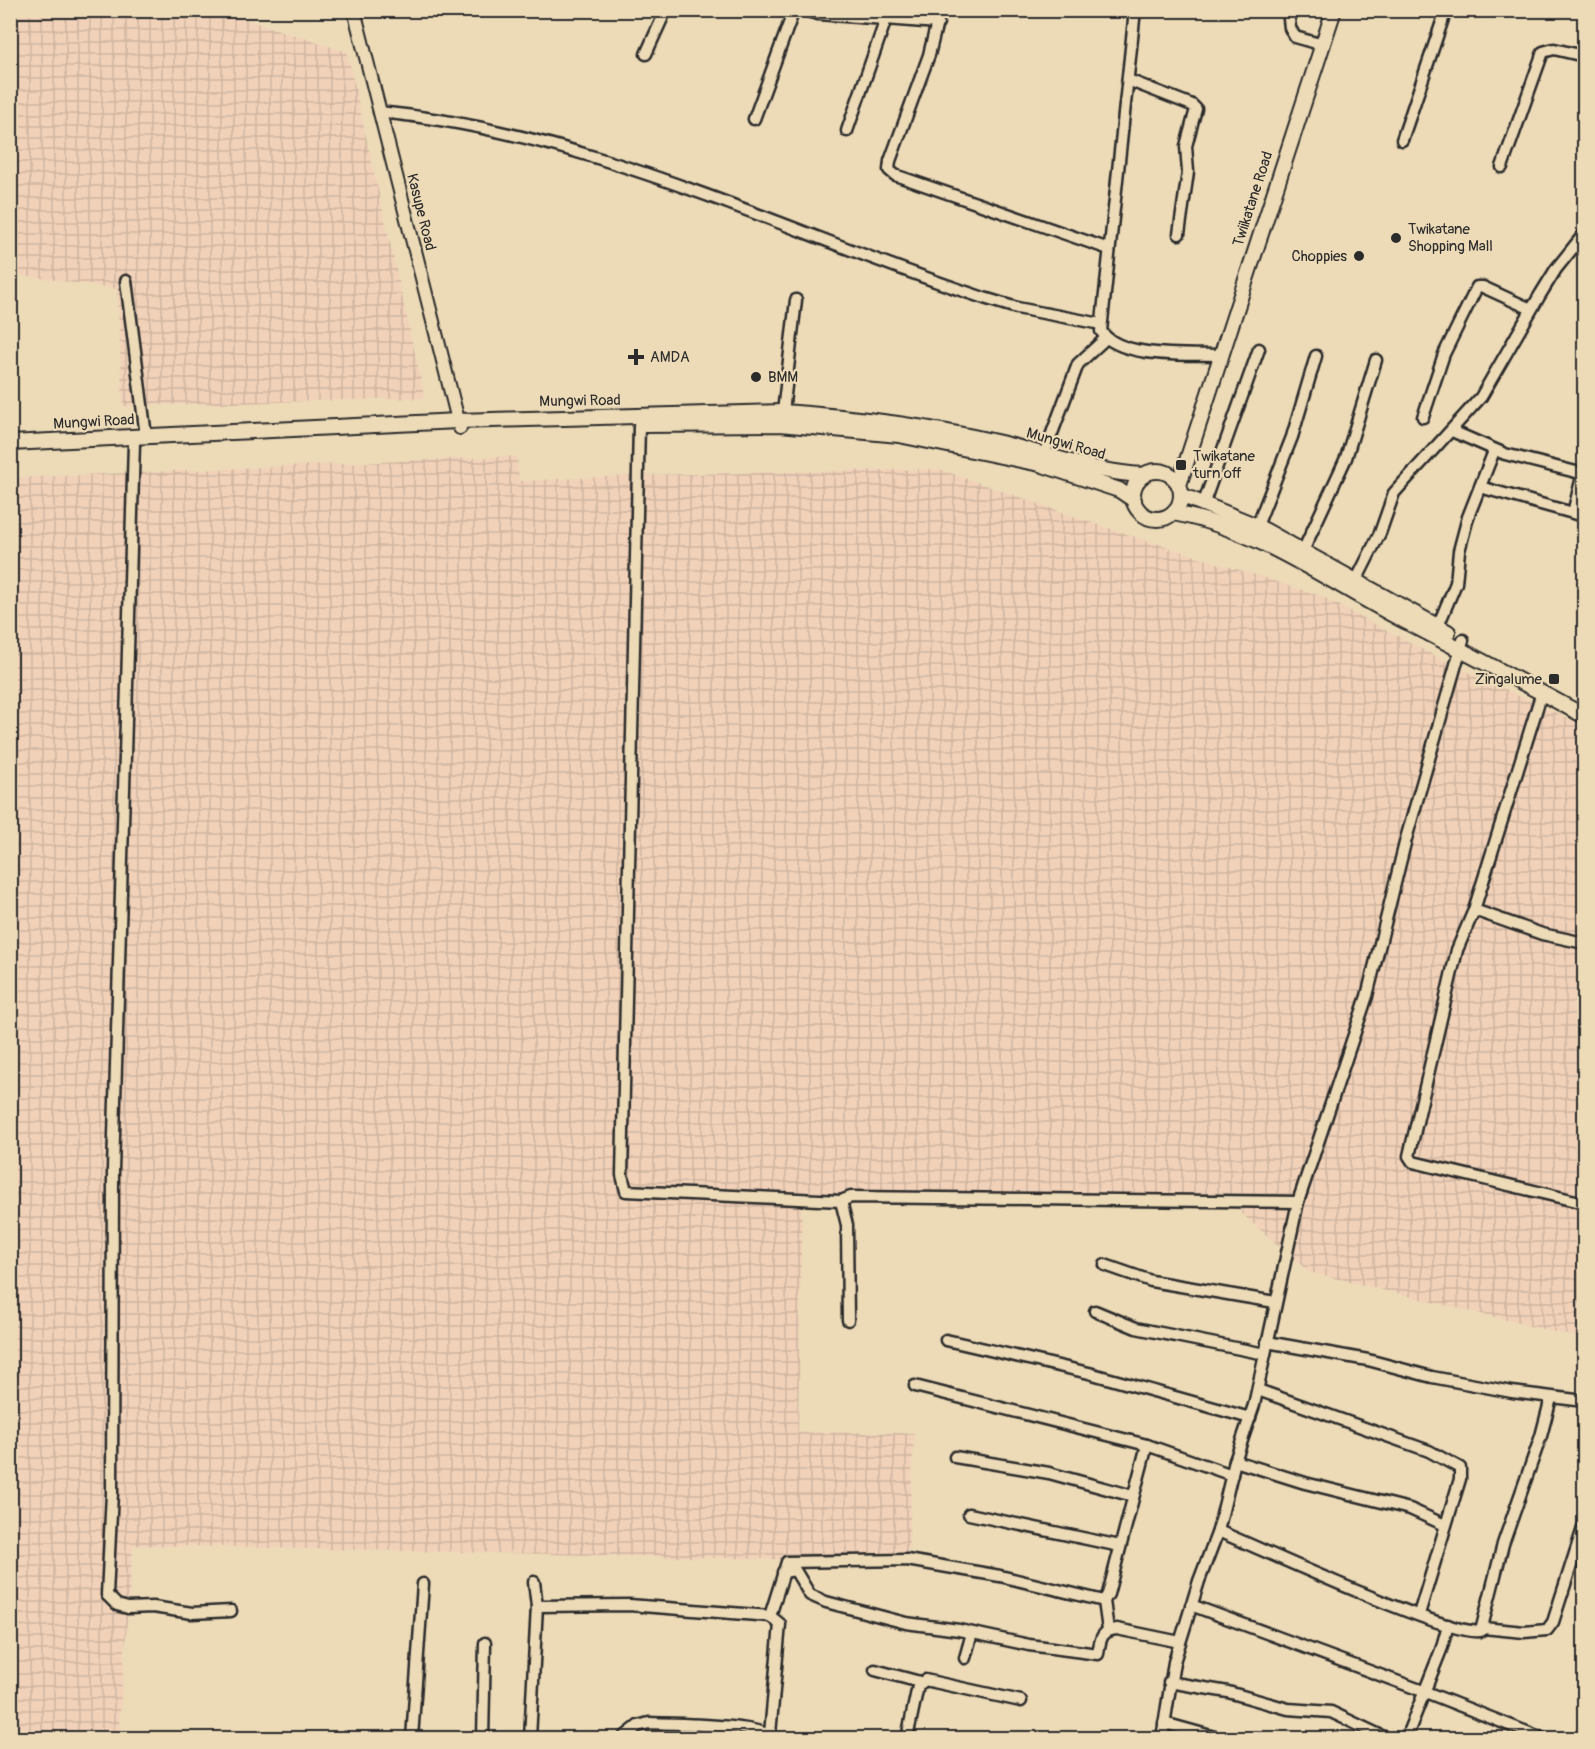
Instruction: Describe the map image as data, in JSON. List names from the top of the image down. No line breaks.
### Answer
{"streets":{"main road":["Twiikatane Road","Mungwi Road"],"street":["Kasupe Road"]},"crossings":[["Twiikatane Road","Mungwi Road"],["Kasupe Road","Mungwi Road"]],"places":{"other":["Twikatane Shopping Mall","Choppies","BMM"],"health":["AMDA"],"transit":["Twikatane turn off","Zingalume"]}}
